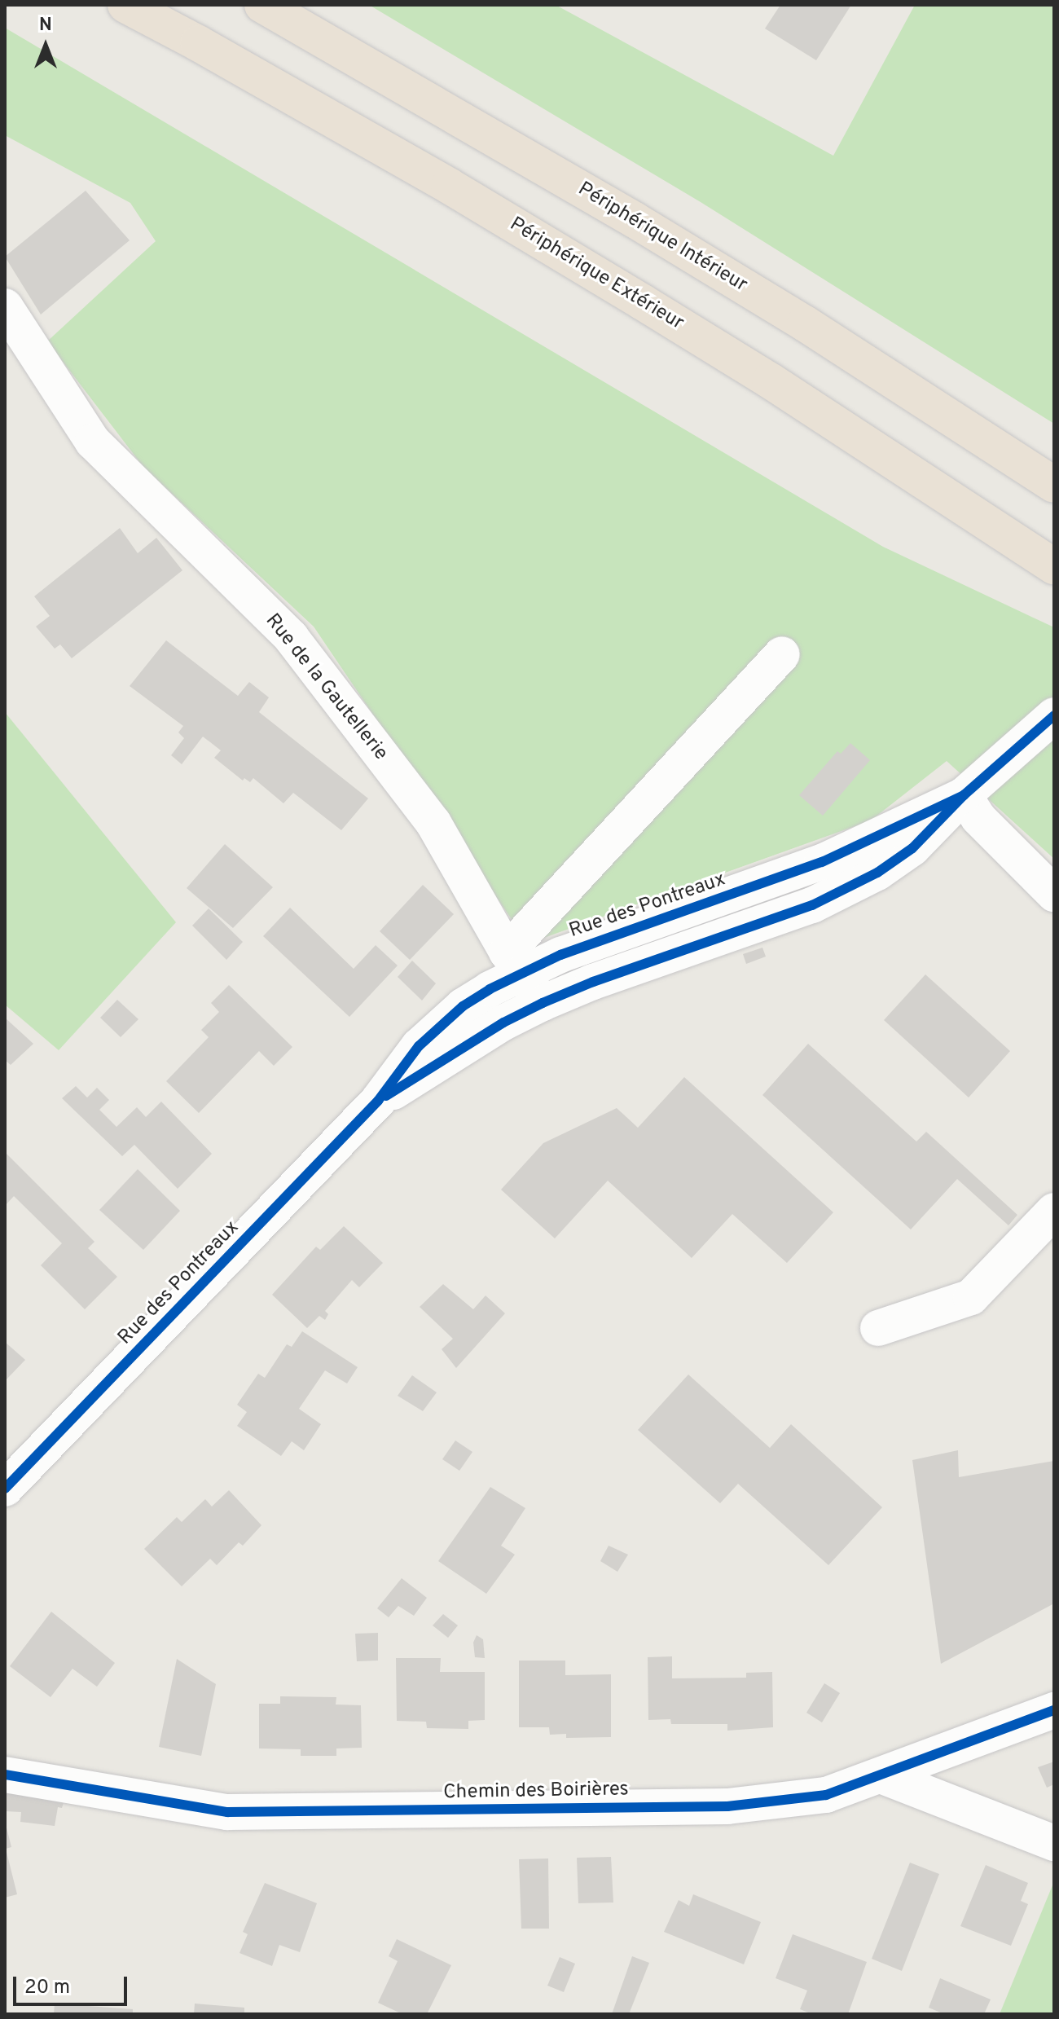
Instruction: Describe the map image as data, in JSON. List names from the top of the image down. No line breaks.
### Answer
{"streets":{"highway":["Périphérique Intérieur","Périphérique Extérieur"],"street":["Rue de la Gautellerie","Rue des Pontreaux","Chemin des Boirières"]},"crossings":[["Rue de la Gautellerie","Rue des Pontreaux"]],"scale_bar":"20 m","north":"top"}
